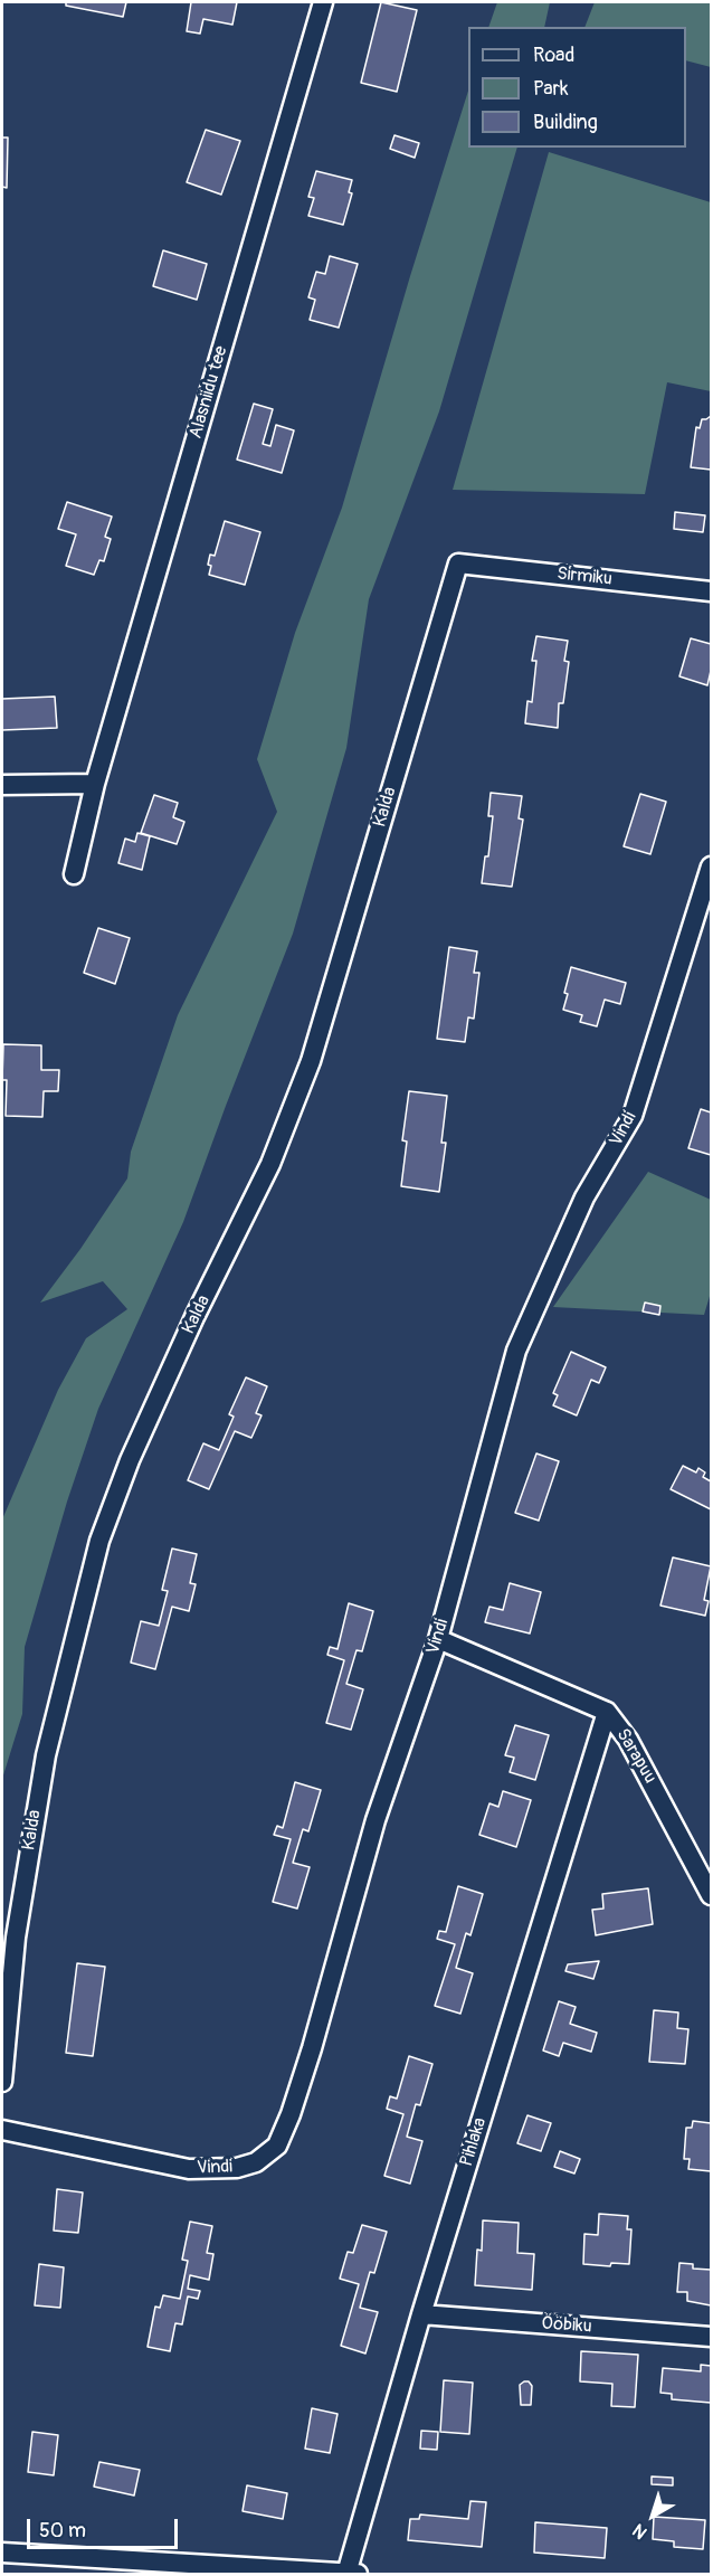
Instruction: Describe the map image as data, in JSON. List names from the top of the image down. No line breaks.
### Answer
{"streets":{"street":["Alasniidu tee","Sirmiku","Kalda","Vindi","Sarapuu","Pihlaka","Ööbiku"]},"crossings":[["Sirmiku","Kalda"],["Vindi","Sarapuu"],["Sarapuu","Pihlaka"],["Pihlaka","Ööbiku"]],"legend":["Road","Park","Building"],"scale_bar":"50 m","north":"bottom left"}
